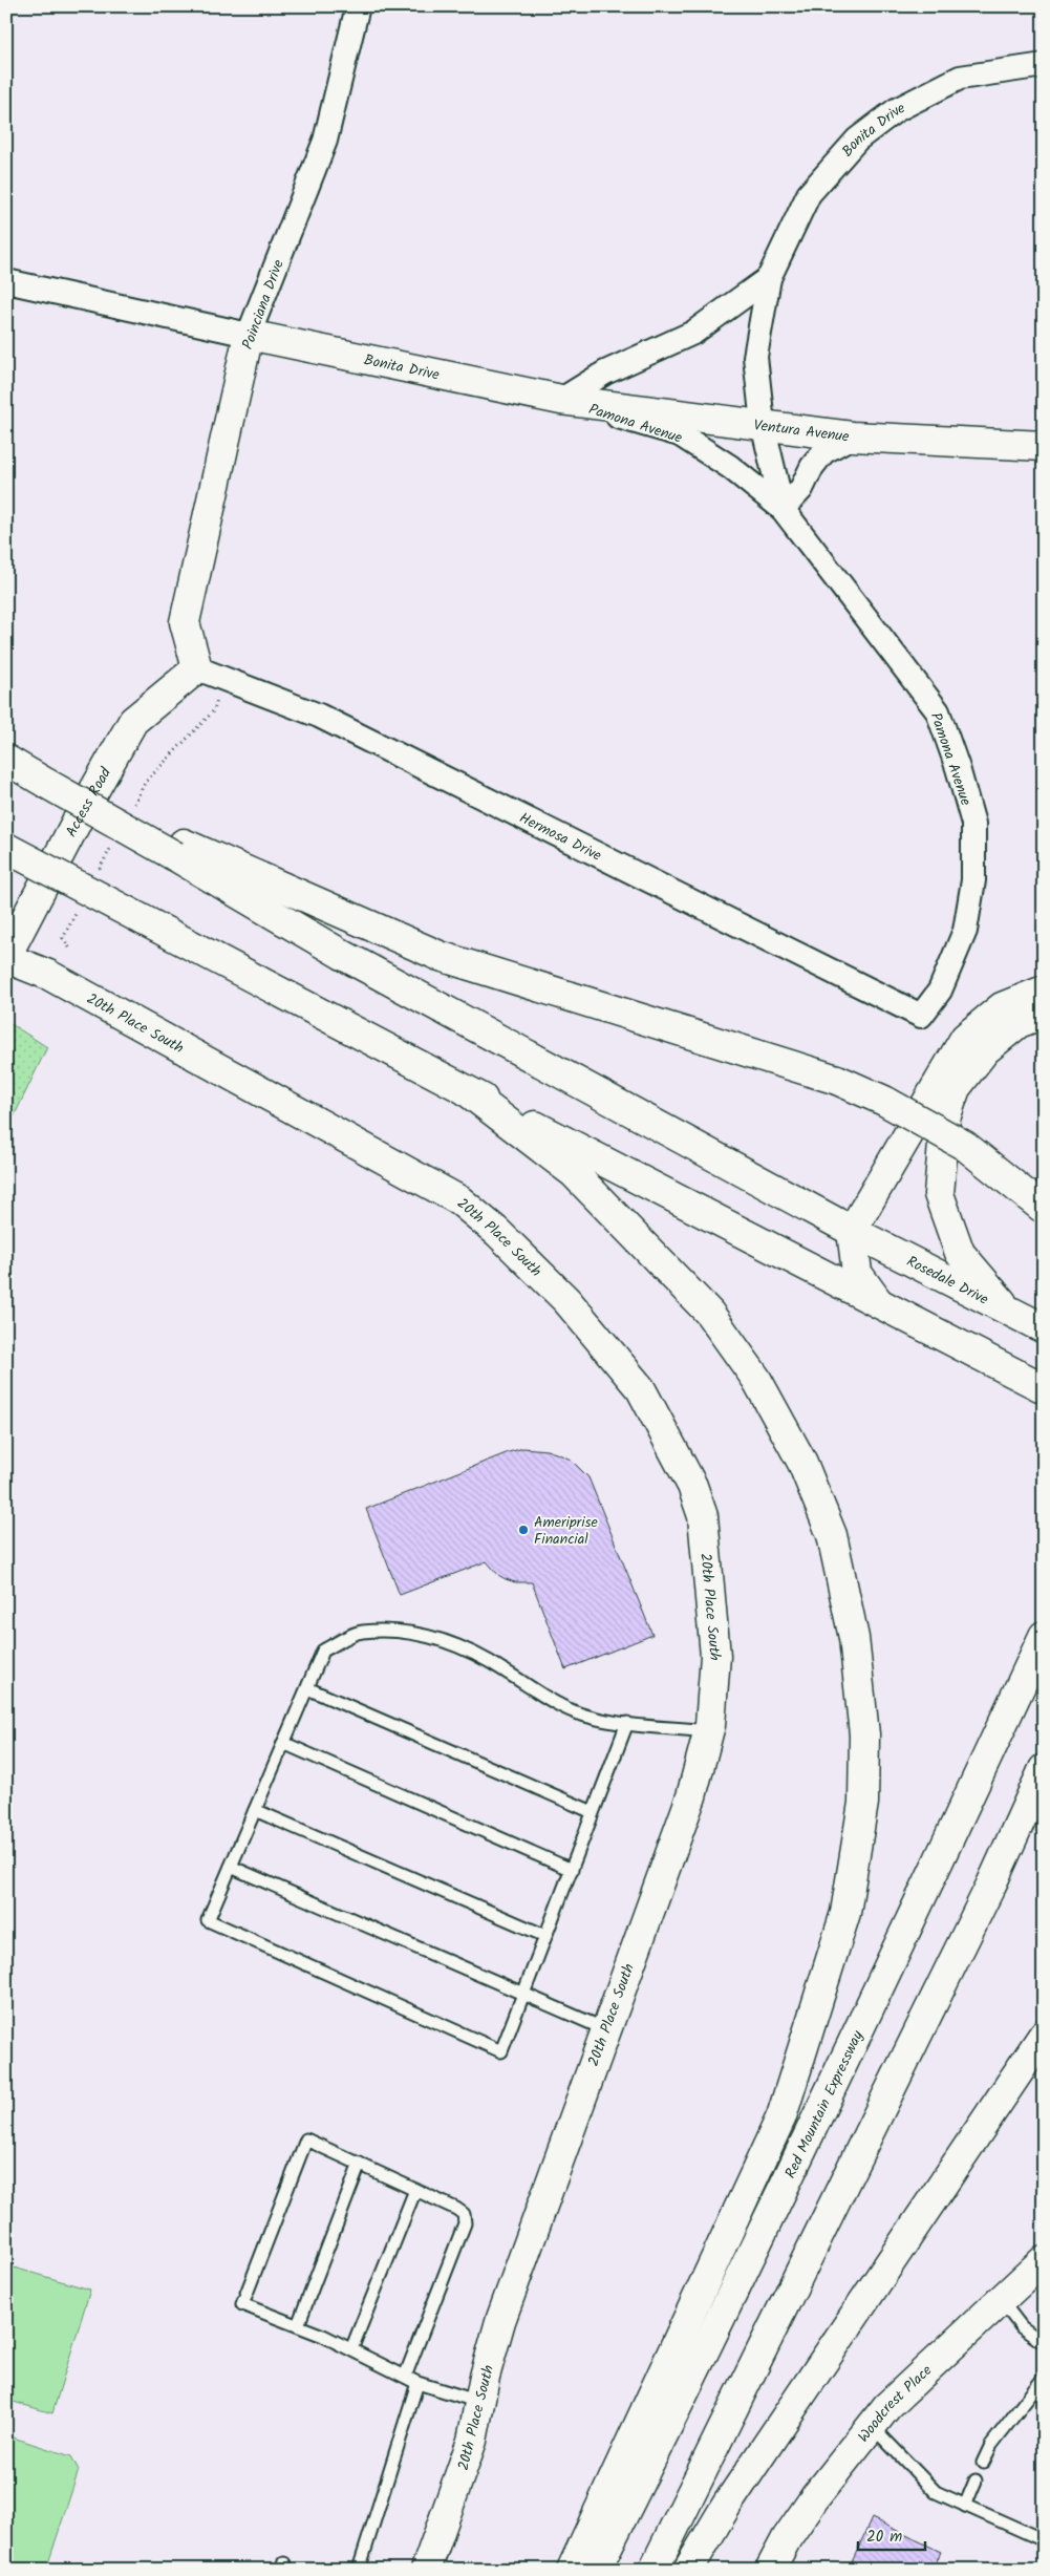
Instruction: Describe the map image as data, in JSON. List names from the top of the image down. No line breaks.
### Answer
{"streets":{"main road":["Bonita Drive","Poinciana Drive","Ventura Avenue","Access Road","20th Place South","Rosedale Drive","Red Mountain Expressway","Woodcrest Place"],"street":["Pamona Avenue","Hermosa Drive"]},"crossings":[["Bonita Drive","Poinciana Drive"],["Bonita Drive","Pamona Avenue"],["Bonita Drive","Ventura Avenue"],["Poinciana Drive","Access Road"],["Poinciana Drive","Hermosa Drive"],["Pamona Avenue","Ventura Avenue"],["Pamona Avenue","Hermosa Drive"],["Access Road","Hermosa Drive"],["Access Road","20th Place South"]],"places":["Ameriprise Financial"],"scale_bar":"20 m"}
